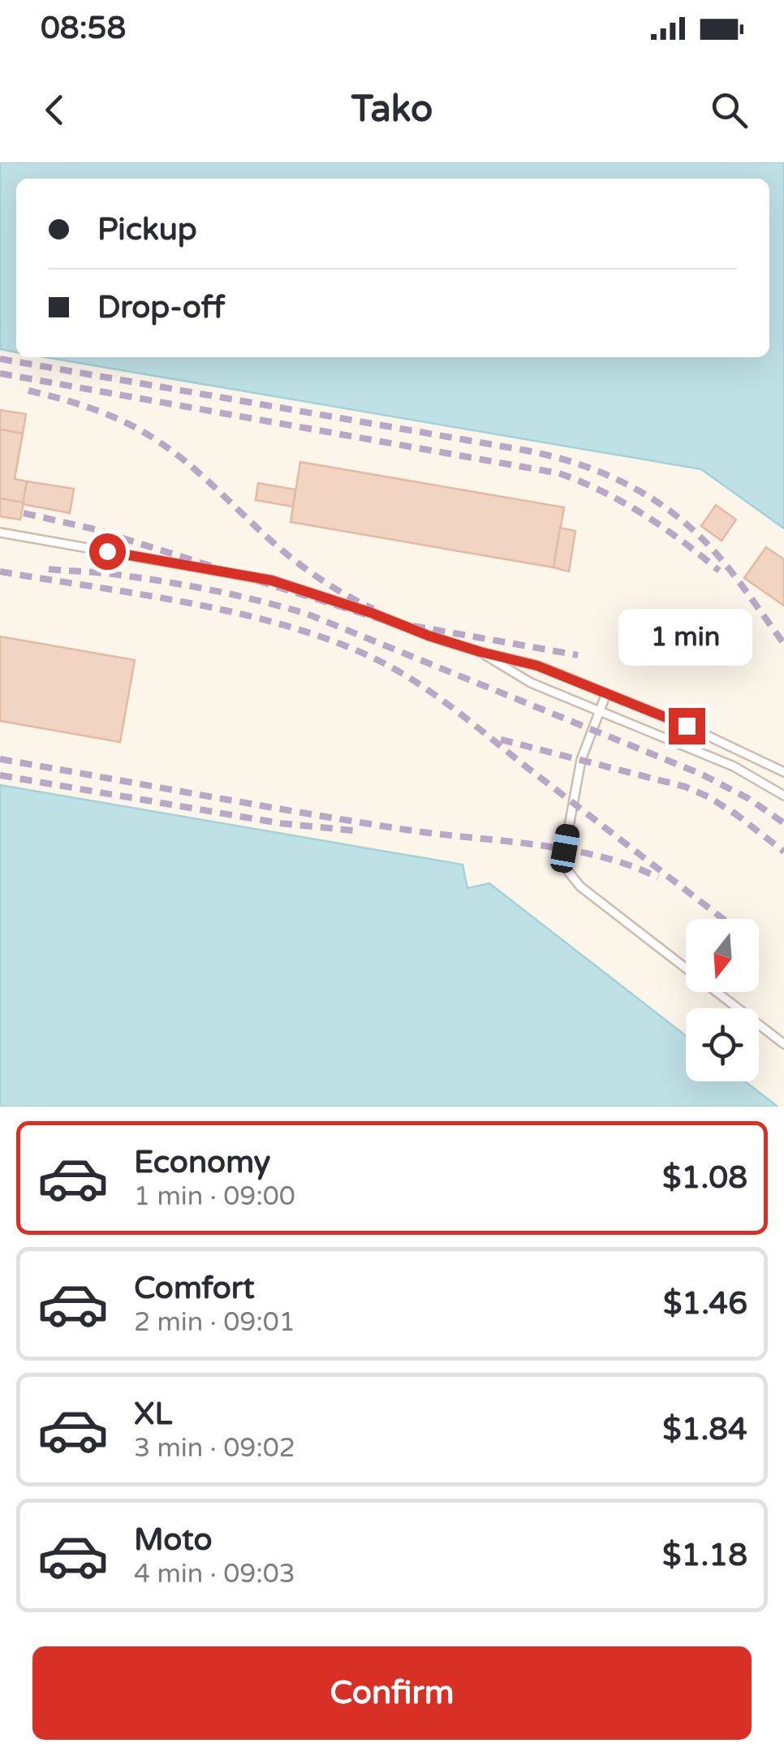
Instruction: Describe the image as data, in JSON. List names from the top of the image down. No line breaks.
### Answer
{"north":"bottom","page":{"status":"08:58","header":"Tako","banner":["Pickup","Drop-off"],"bubble":"1 min","list":[{"name":"Economy","note":"1 min · 09:00","value":"$1.08"},{"name":"Comfort","note":"2 min · 09:01","value":"$1.46"},{"name":"XL","note":"3 min · 09:02","value":"$1.84"},{"name":"Moto","note":"4 min · 09:03","value":"$1.18"}],"buttons":"Confirm"}}
